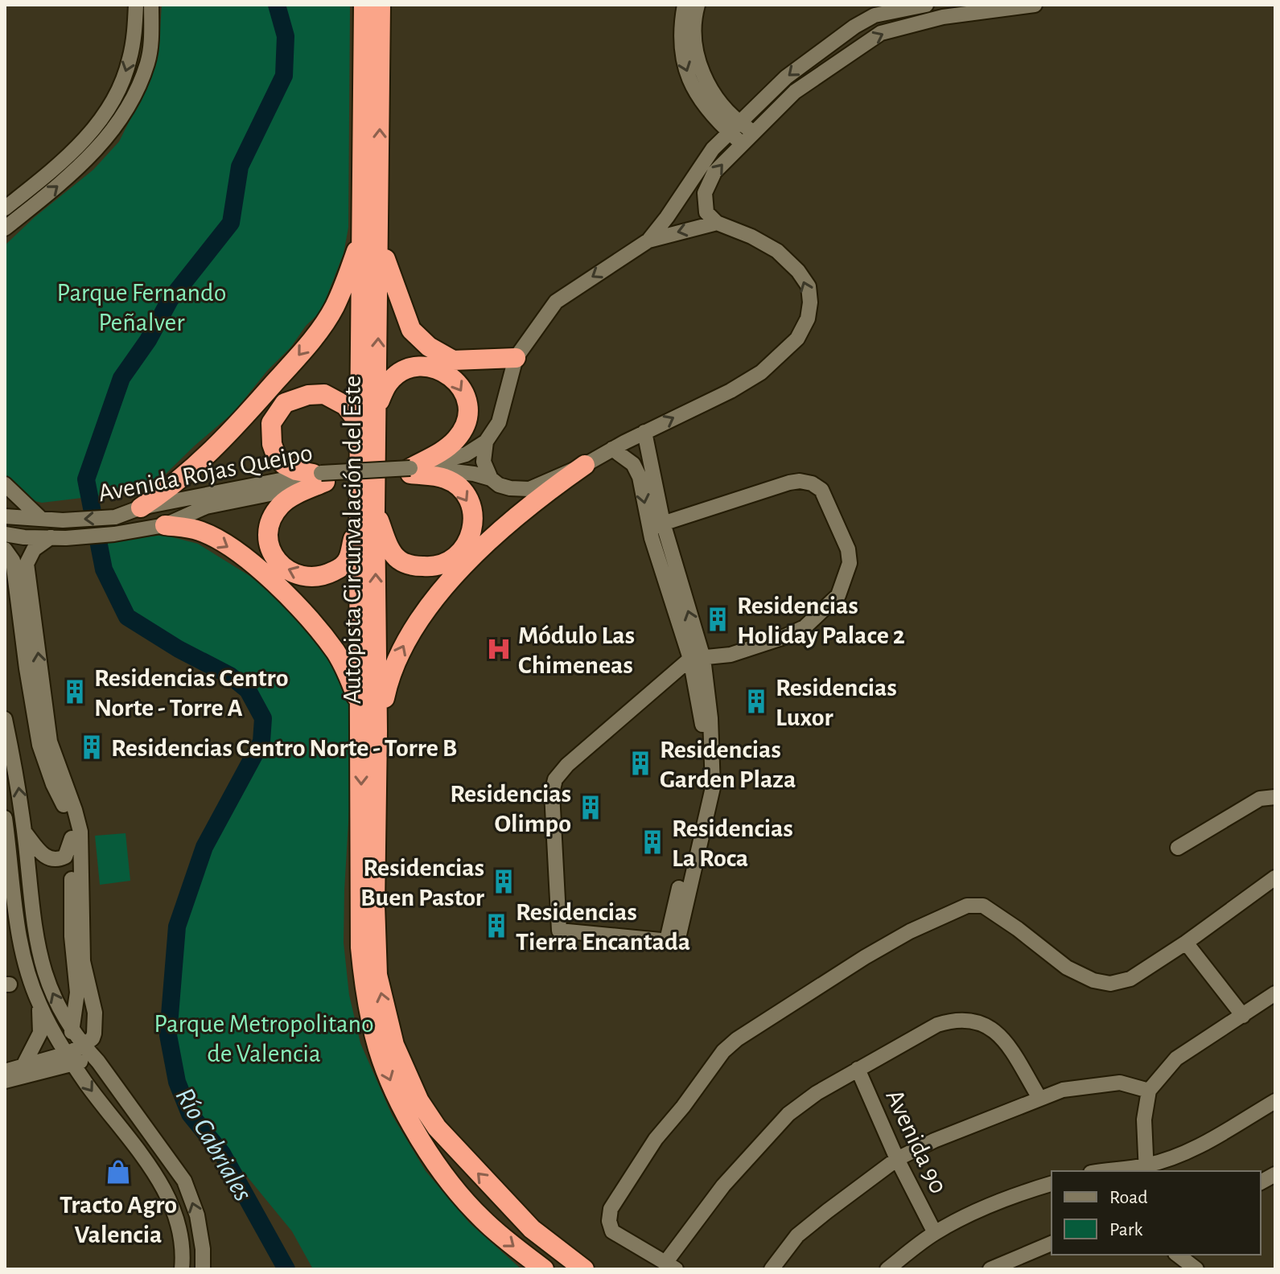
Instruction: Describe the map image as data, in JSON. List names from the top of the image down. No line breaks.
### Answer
{"streets":{"highway":["Autopista Circunvalación del Este"],"street":["Avenida Rojas Queipo","Avenida 90"]},"water":["Río Cabriales"],"parks":["Parque Fernando Peñalver","Parque Metropolitano de Valencia"],"places":{"building":["Residencias Holiday Palace 2","Residencias Centro Norte - Torre A","Residencias Luxor","Residencias Centro Norte - Torre B","Residencias Garden Plaza","Residencias Olimpo","Residencias La Roca","Residencias Buen Pastor","Residencias Tierra Encantada"],"hospital":["Módulo Las Chimeneas"],"shop":["Tracto Agro Valencia"]},"legend":["Road","Park"]}
